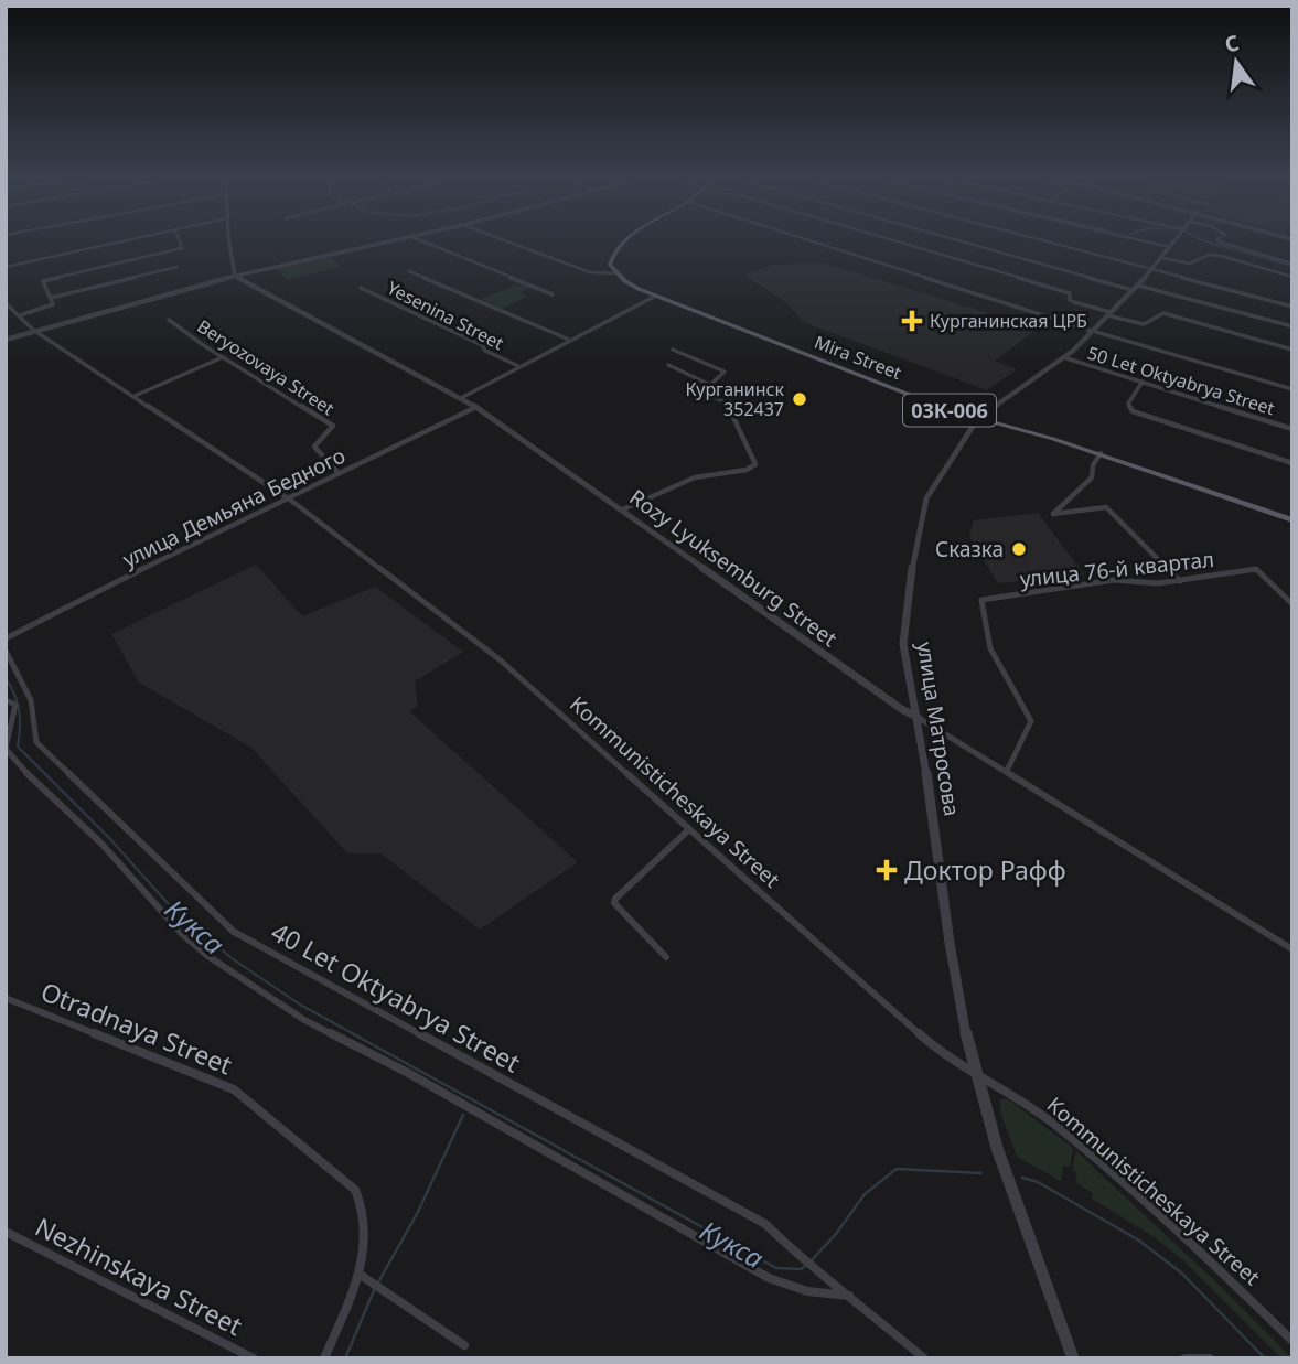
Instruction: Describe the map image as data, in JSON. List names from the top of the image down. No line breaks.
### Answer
{"streets":{"main road":["Mira Street","03К-006"],"street":["Yesenina Street","Beryozovaya Street","50 Let Oktyabrya Street","улица Демьяна Бедного","Rozy Lyuksemburg Street","улица 76-й квартал","улица Матросова","Kommunisticheskaya Street","40 Let Oktyabrya Street","Otradnaya Street","Nezhinskaya Street"]},"crossings":[["Mira Street","улица Матросова"],["Beryozovaya Street","улица Демьяна Бедного"],["50 Let Oktyabrya Street","улица Матросова"],["улица Демьяна Бедного","Rozy Lyuksemburg Street"],["улица Демьяна Бедного","Kommunisticheskaya Street"],["Rozy Lyuksemburg Street","улица 76-й квартал"],["Rozy Lyuksemburg Street","улица Матросова"],["улица Матросова","Kommunisticheskaya Street"]],"water":["Кукса"],"places":{"health":["Курганинская ЦРБ","Доктор Рафф"],"other":["Курганинск 352437","Сказка"]},"north":"top"}
